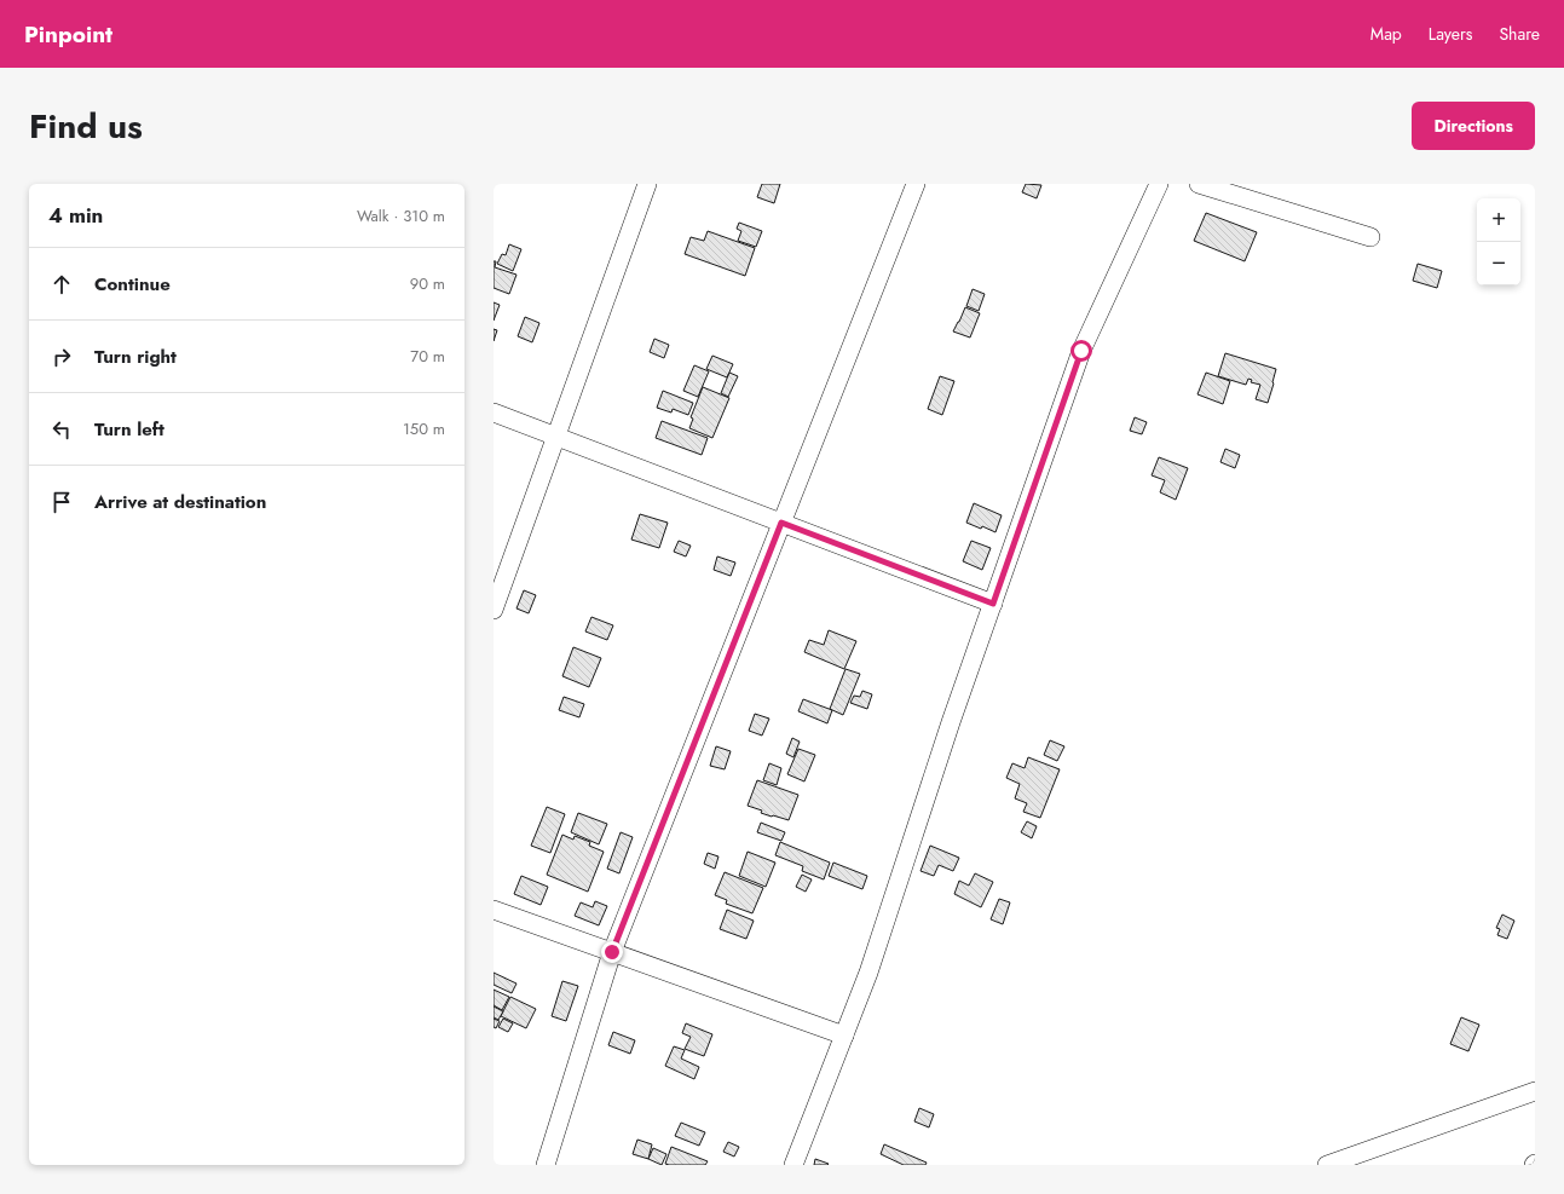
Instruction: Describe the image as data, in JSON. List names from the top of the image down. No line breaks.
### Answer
{"page":{"header":"Pinpoint","nav":["Map","Layers","Share"],"title":"Find us","buttons":"Directions","heading":["4 min","Walk · 310 m"],"map_buttons":["+","−"],"list":[["Continue","90 m"],["Turn right","70 m"],["Turn left","150 m"],"Arrive at destination"]}}
